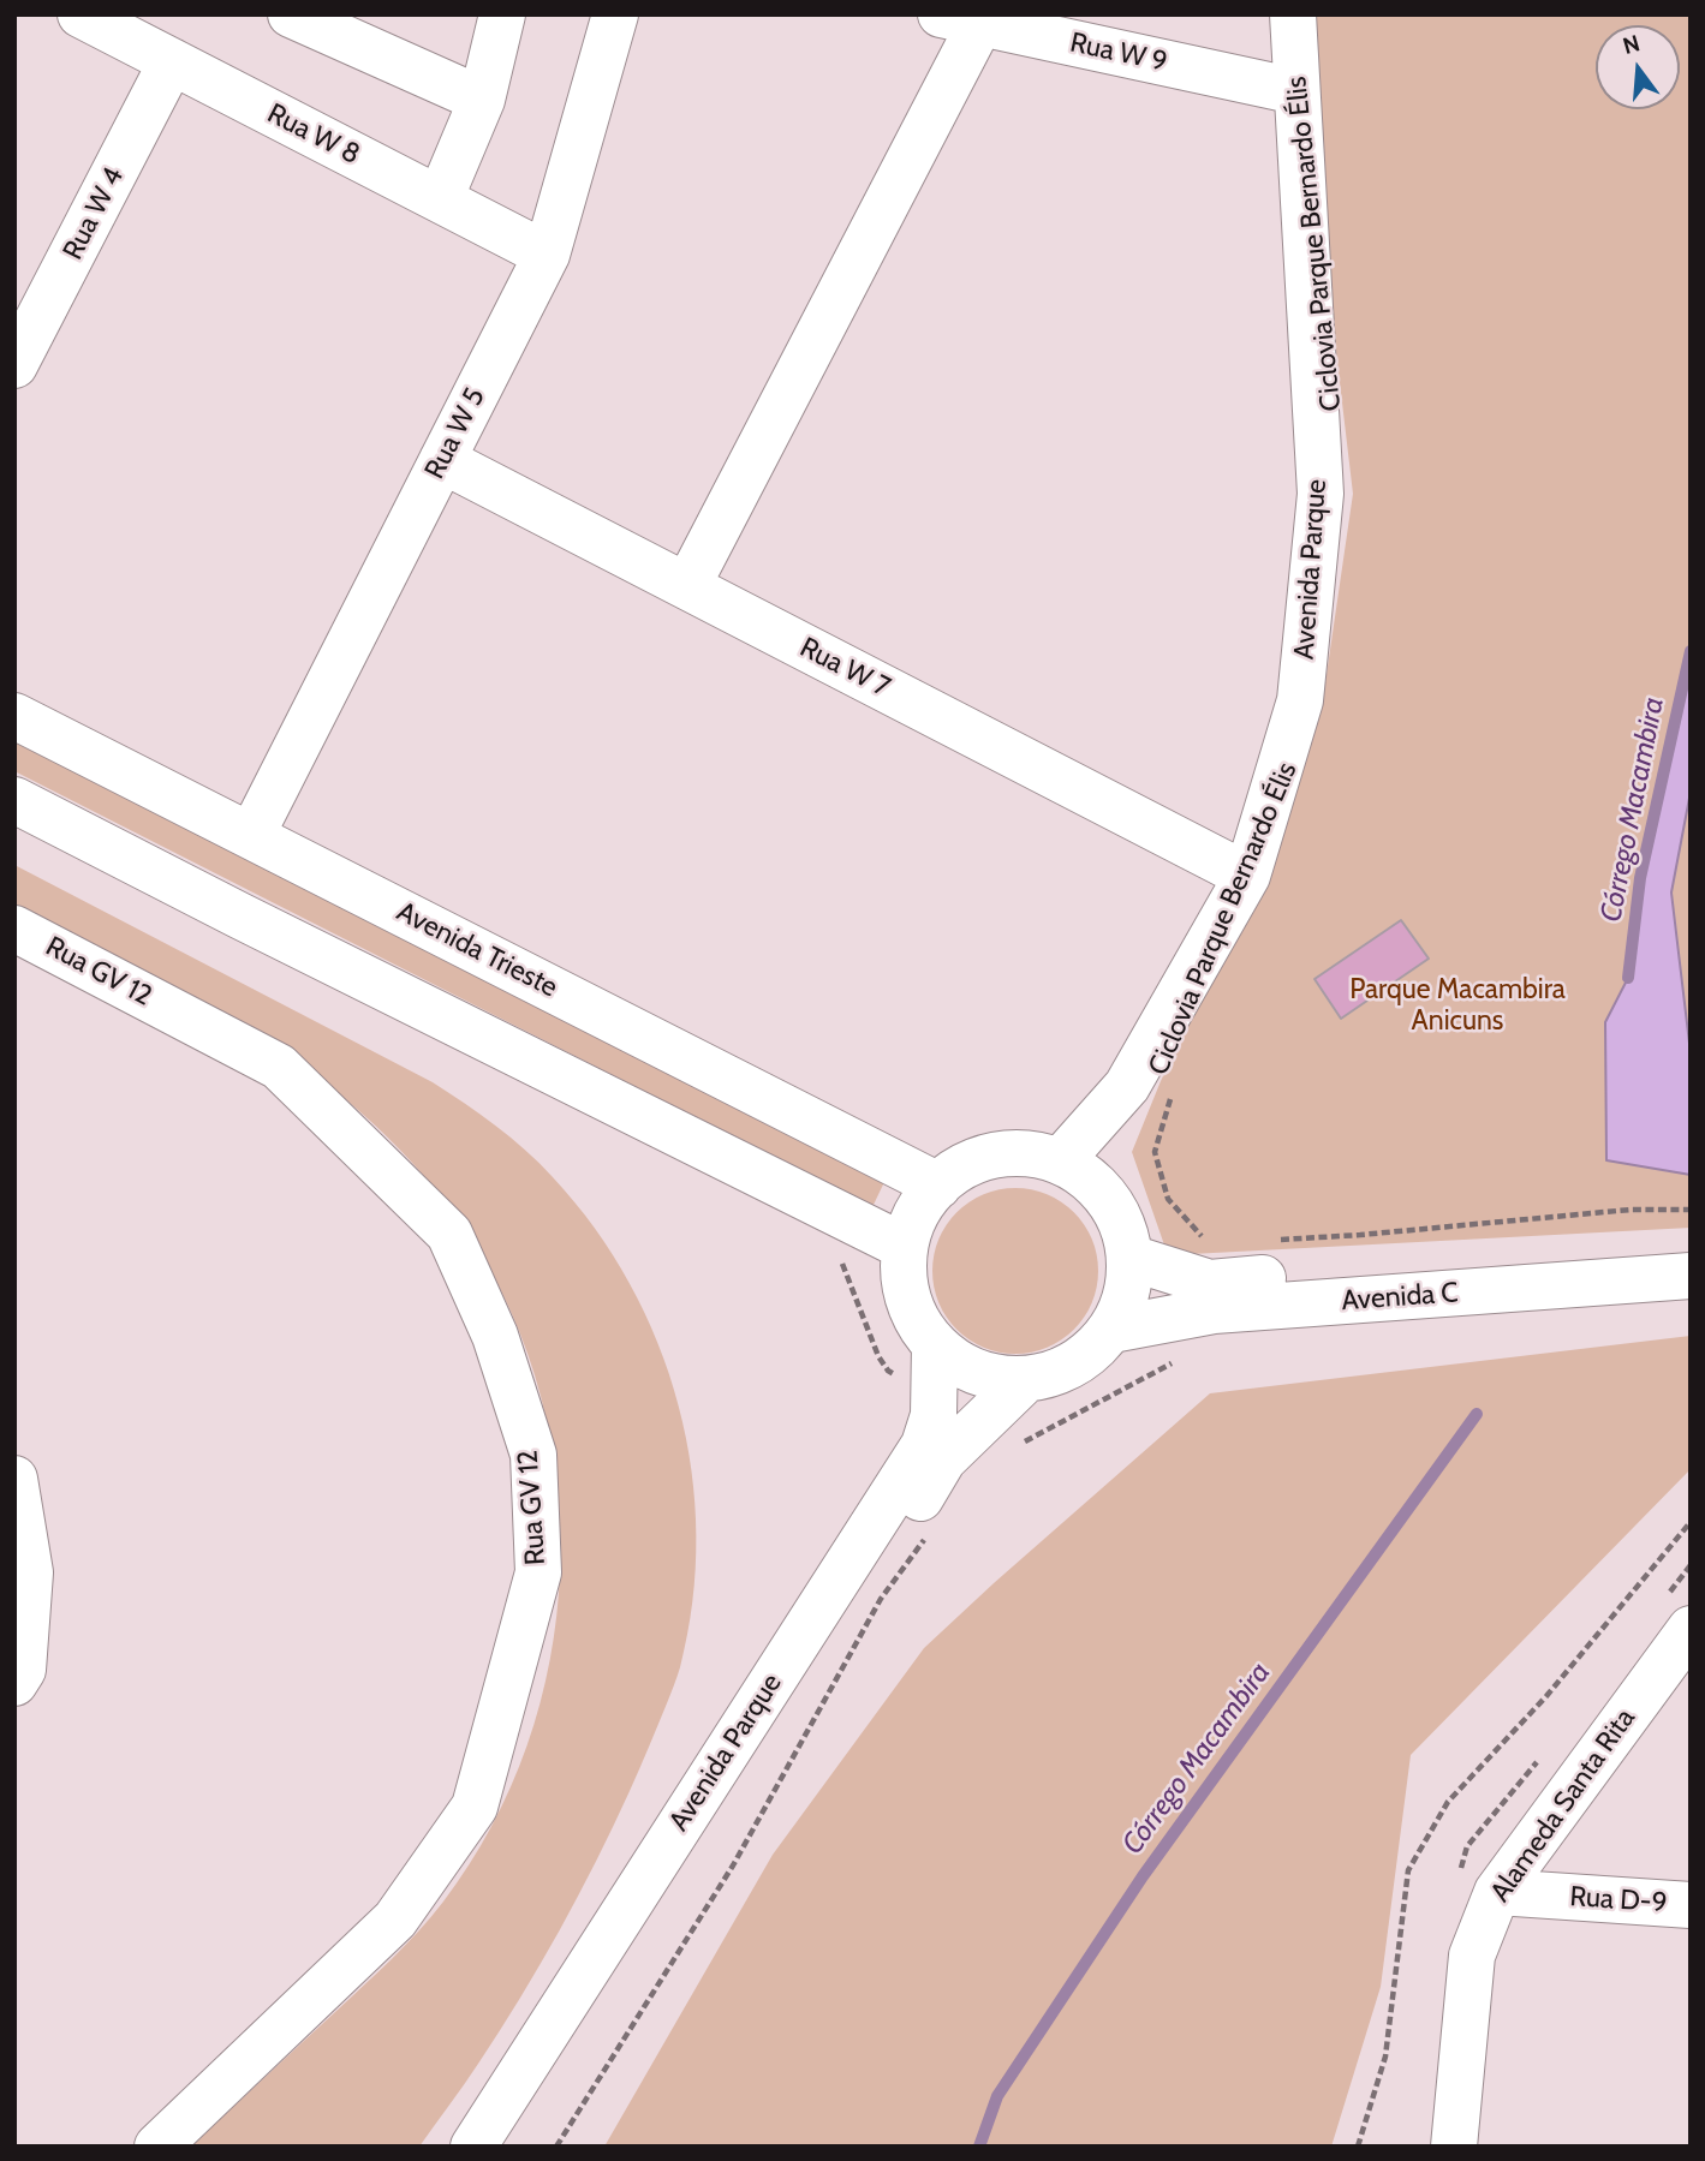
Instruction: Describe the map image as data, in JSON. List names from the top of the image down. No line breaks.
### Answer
{"streets":{"street":["Rua W 9","Rua W 8","Rua W 4","Rua W 5","Avenida Parque","Rua W 7","Avenida Trieste","Rua GV 12","Avenida C","Alameda Santa Rita","Rua D-9"],"path":["Ciclovia Parque Bernardo Élis"]},"crossings":[["Rua W 9","Avenida Parque"],["Rua W 8","Rua W 4"],["Rua W 8","Rua W 5"],["Rua W 5","Rua W 7"],["Rua W 5","Avenida Trieste"],["Avenida Parque","Rua W 7"],["Avenida Parque","Avenida Trieste"],["Avenida Parque","Avenida C"],["Avenida Trieste","Avenida C"],["Alameda Santa Rita","Rua D-9"]],"water":["Córrego Macambira"],"parks":["Parque Macambira Anicuns"],"north":"top"}
